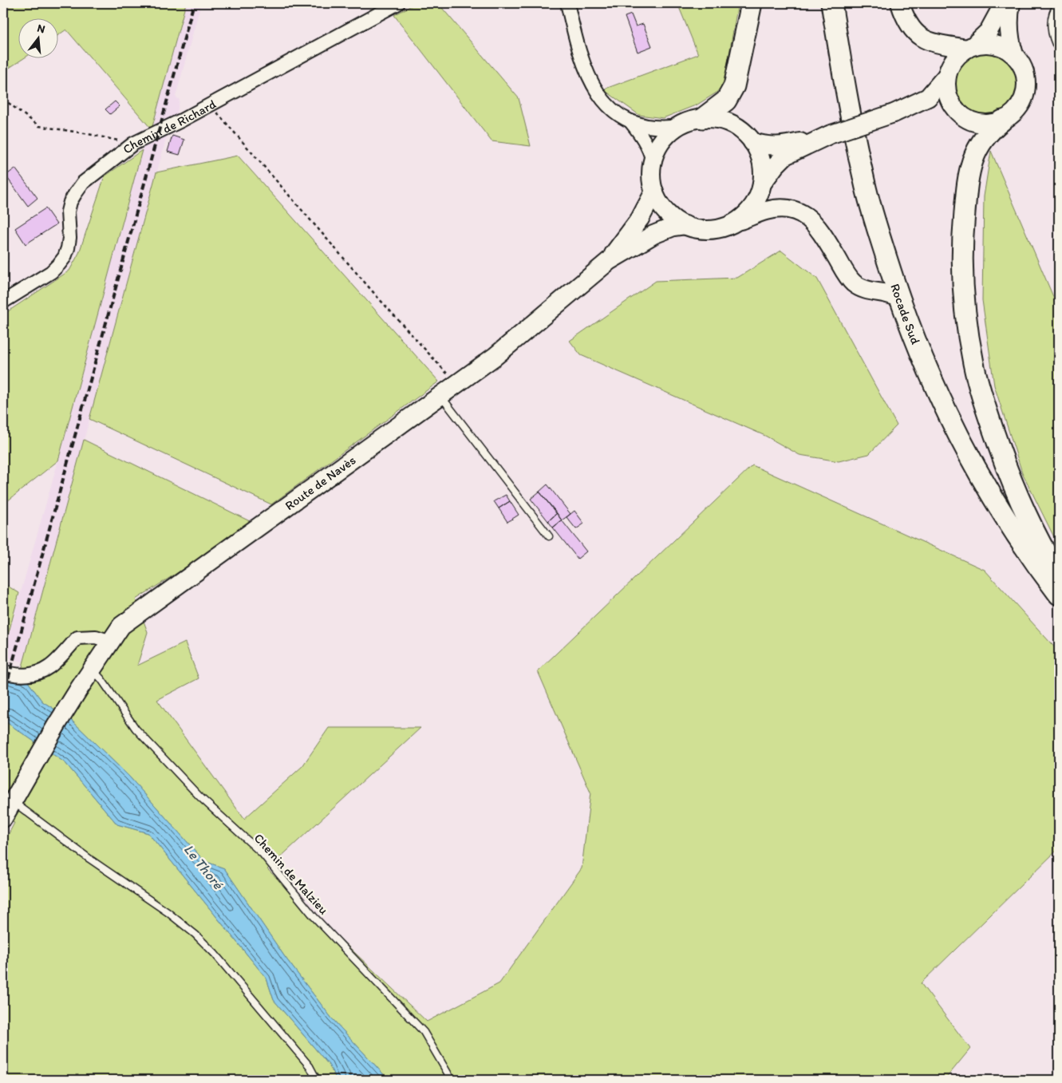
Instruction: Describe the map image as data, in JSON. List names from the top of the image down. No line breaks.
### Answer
{"streets":{"main road":["Rocade Sud","Route de Navès"],"street":["Chemin de Richard"],"lane":["Chemin de Malzieu"]},"crossings":[["Route de Navès","Chemin de Malzieu"]],"water":["Le Thoré"],"north":"top"}
